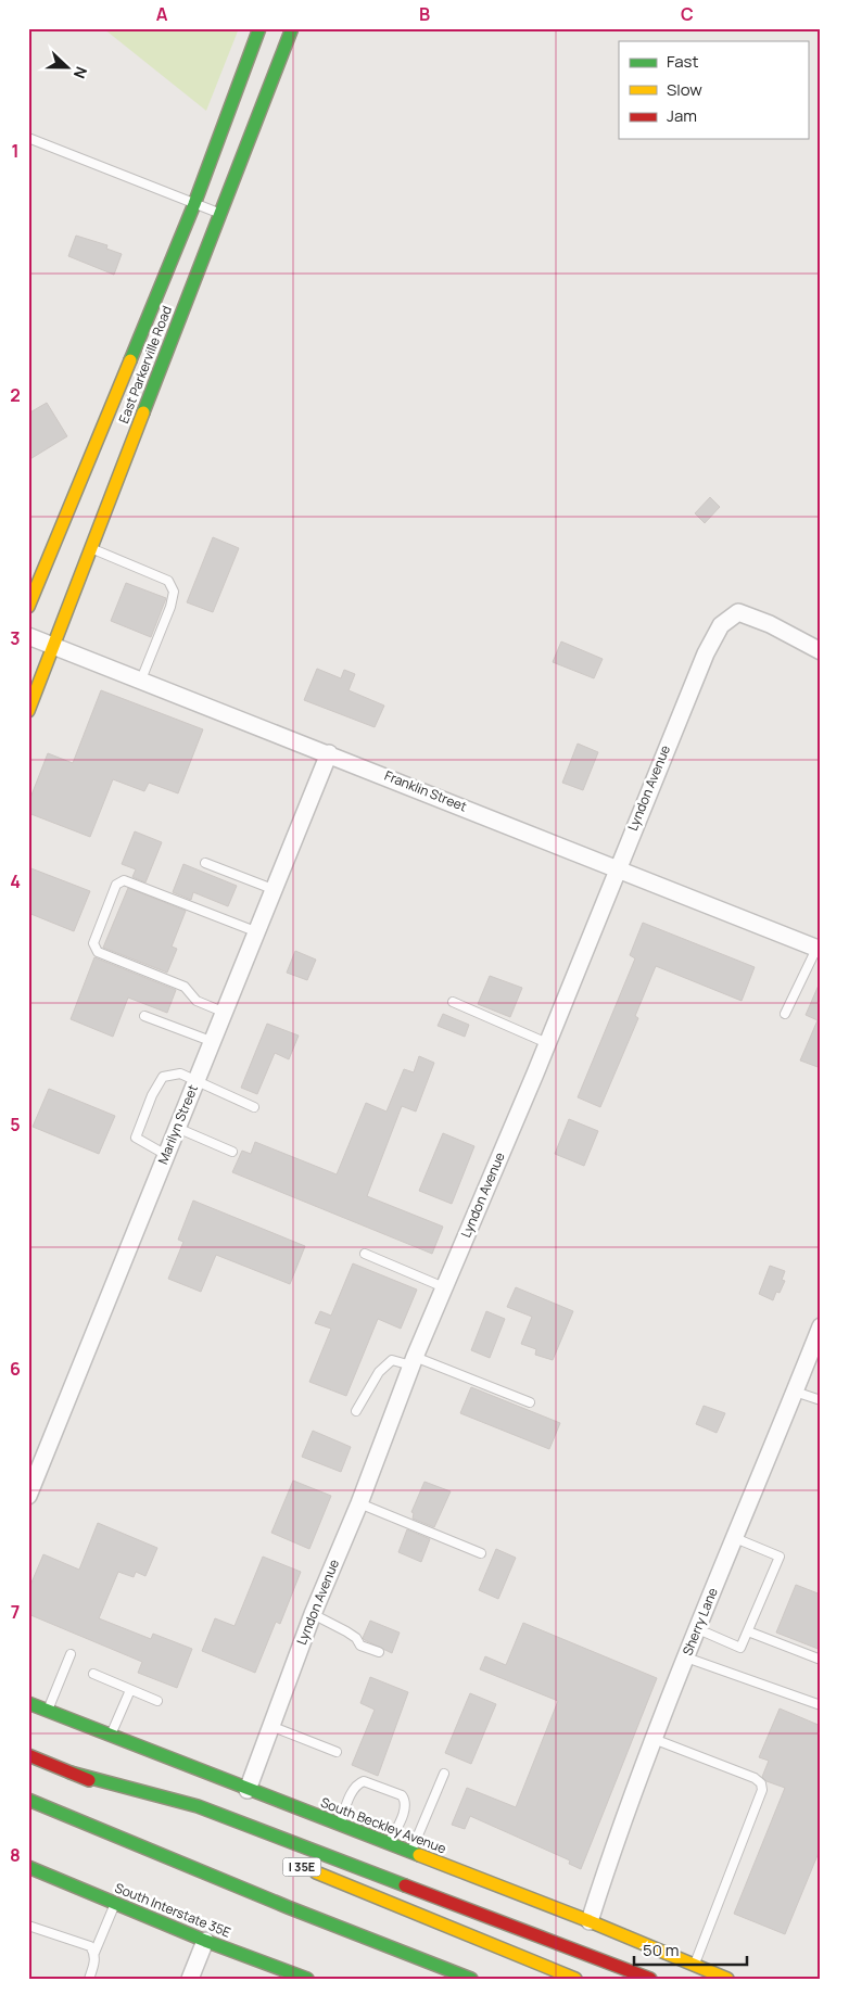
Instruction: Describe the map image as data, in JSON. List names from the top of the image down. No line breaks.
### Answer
{"streets":{"main road":["East Parkerville Road","South Beckley Avenue","I 35E","South Interstate 35E"],"street":["Lyndon Avenue","Franklin Street","Marilyn Street","Sherry Lane"]},"crossings":[["East Parkerville Road","Franklin Street"],["Lyndon Avenue","Franklin Street"],["Lyndon Avenue","South Beckley Avenue"],["Franklin Street","Marilyn Street"],["Sherry Lane","South Beckley Avenue"]],"legend":["Fast","Slow","Jam"],"scale_bar":"50 m","north":"right","grid":{"columns":["A","B","C"],"rows":["1","2","3","4","5","6","7","8"]}}
